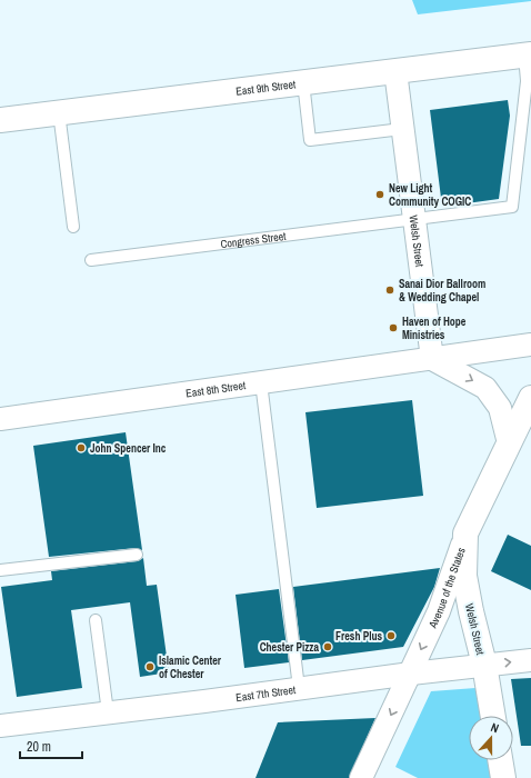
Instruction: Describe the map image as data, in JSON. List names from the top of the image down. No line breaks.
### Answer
{"streets":{"main road":["East 9th Street","Welsh Street","Avenue of the States"],"street":["East 8th Street","East 7th Street"],"lane":["Congress Street"]},"crossings":[["East 9th Street","Congress Street"],["East 9th Street","Welsh Street"],["Congress Street","Welsh Street"],["Welsh Street","East 8th Street"],["Welsh Street","Avenue of the States"],["Welsh Street","East 7th Street"],["Avenue of the States","East 7th Street"]],"one_way":["Avenue of the States"],"places":["New Light Community COGIC","Sanai Dior Ballroom & Wedding Chapel","Haven of Hope Ministries","John Spencer Inc","Fresh Plus","Chester Pizza","Islamic Center of Chester"],"scale_bar":"20 m","north":"top"}
